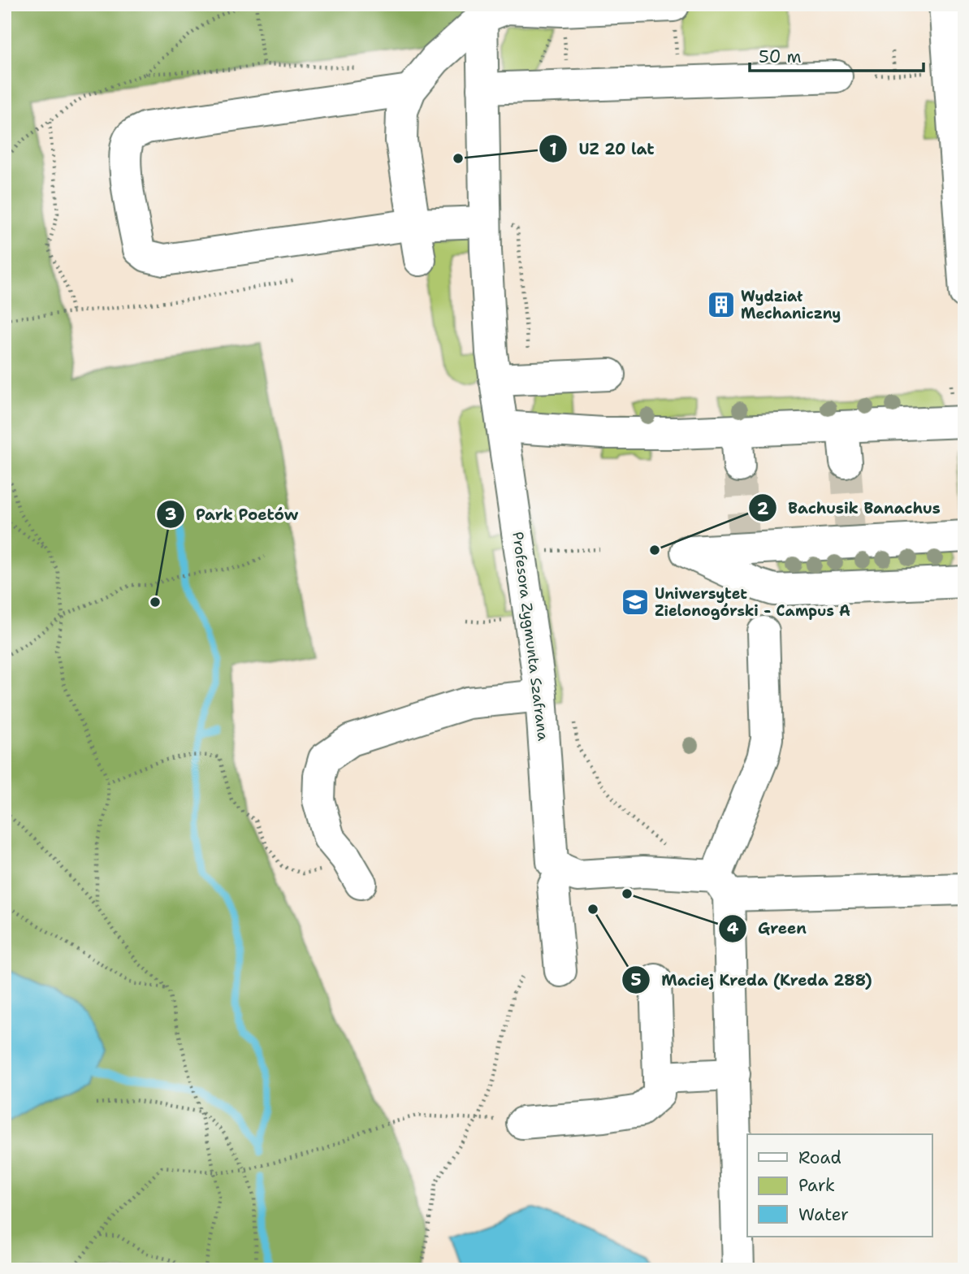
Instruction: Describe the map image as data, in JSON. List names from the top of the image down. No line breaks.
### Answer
{"streets":{"street":["Profesora Zygmunta Szafrana"]},"places":{"other":["UZ 20 lat","Bachusik Banachus","Park Poetów","Green","Maciej Kreda (Kreda 288)"],"building":["Wydział Mechaniczny"],"school or university":["Uniwersytet Zielonogórski - Campus A"]},"legend":["Road","Park","Water"],"scale_bar":"50 m"}
